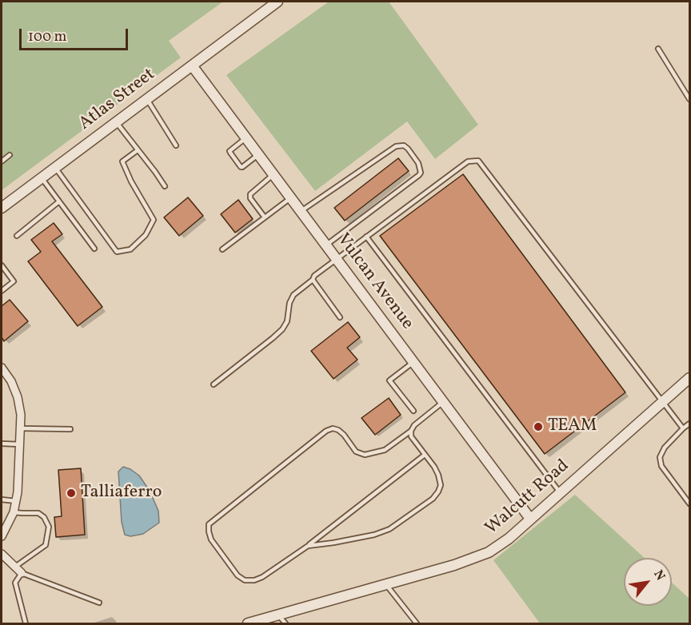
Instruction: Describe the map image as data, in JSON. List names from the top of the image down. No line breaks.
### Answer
{"streets":{"street":["Atlas Street","Vulcan Avenue","Walcutt Road"]},"crossings":[["Atlas Street","Vulcan Avenue"],["Vulcan Avenue","Walcutt Road"]],"places":["TEAM","Talliaferro"],"scale_bar":"100 m","north":"top right"}
